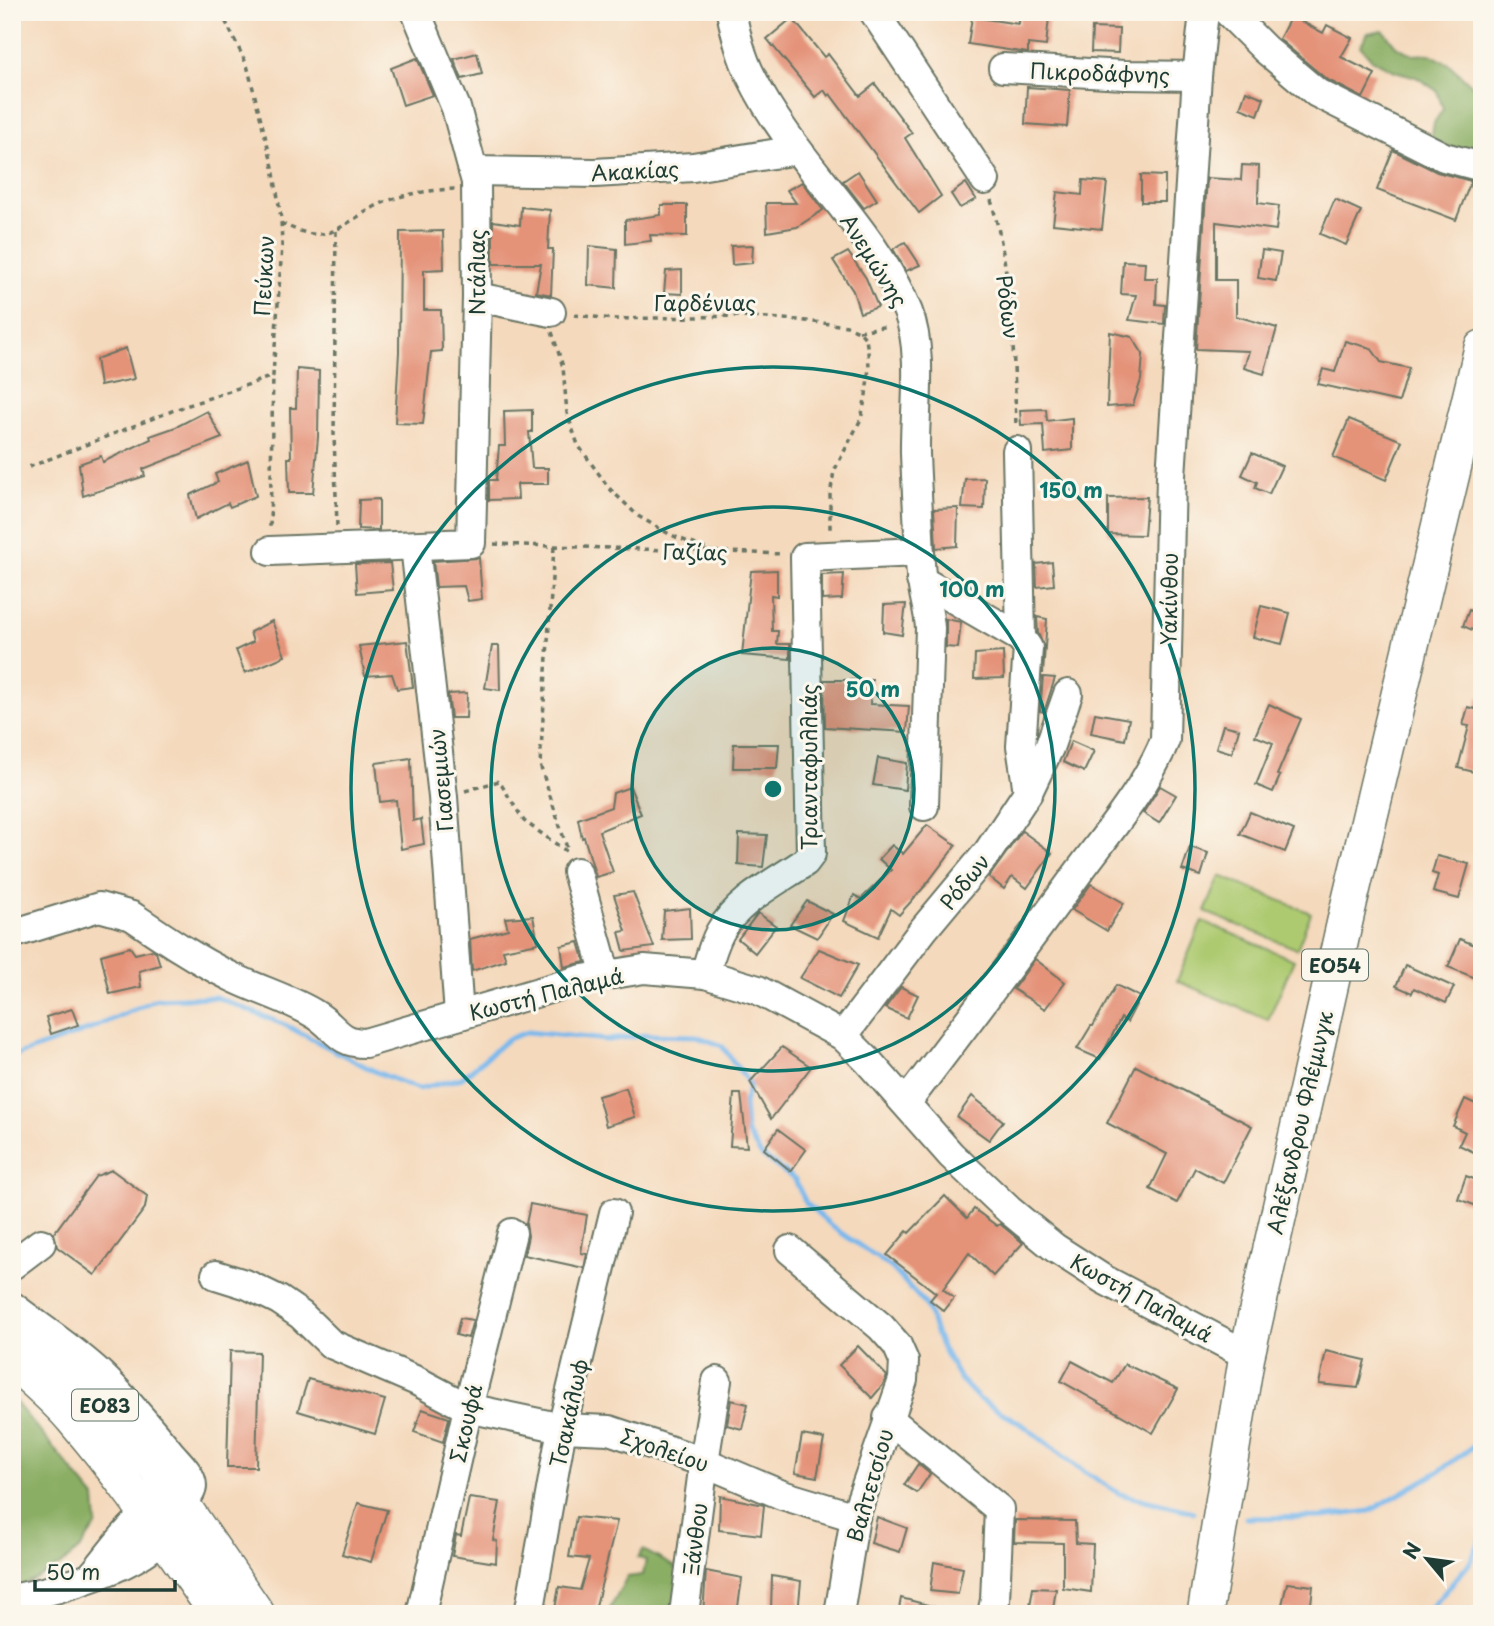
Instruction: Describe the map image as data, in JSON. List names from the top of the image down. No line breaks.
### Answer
{"streets":{"main road":["ΕΟ54","Αλέξανδρου Φλέμινγκ","ΕΟ83"],"street":["Πικροδάφνης","Ακακίας","Ανεμώνης","Ντάλιας","Ρόδων","Υακίνθου","Τριανταφυλλιάς","Γιασεμιών","Κωστή Παλαμά","Τσακάλωφ","Σκουφά","Σχολείου","Βαλτετσίου","Ξάνθου"],"path":["Πεύκων","Γαρδένιας","Γαζίας"]},"crossings":[["Πικροδάφνης","Υακίνθου"],["Ακακίας","Ανεμώνης"],["Ακακίας","Ντάλιας"],["Ντάλιας","Γαζίας"],["Ρόδων","Κωστή Παλαμά"],["Γαζίας","Τριανταφυλλιάς"],["Υακίνθου","Κωστή Παλαμά"],["Τριανταφυλλιάς","Κωστή Παλαμά"],["Γιασεμιών","Κωστή Παλαμά"],["Κωστή Παλαμά","Αλέξανδρου Φλέμινγκ"],["Τσακάλωφ","Σχολείου"],["Σκουφά","Σχολείου"],["Σχολείου","Βαλτετσίου"],["Σχολείου","Ξάνθου"]],"scale_bar":"50 m","north":"top left","rings":["150 m","100 m","50 m"]}
